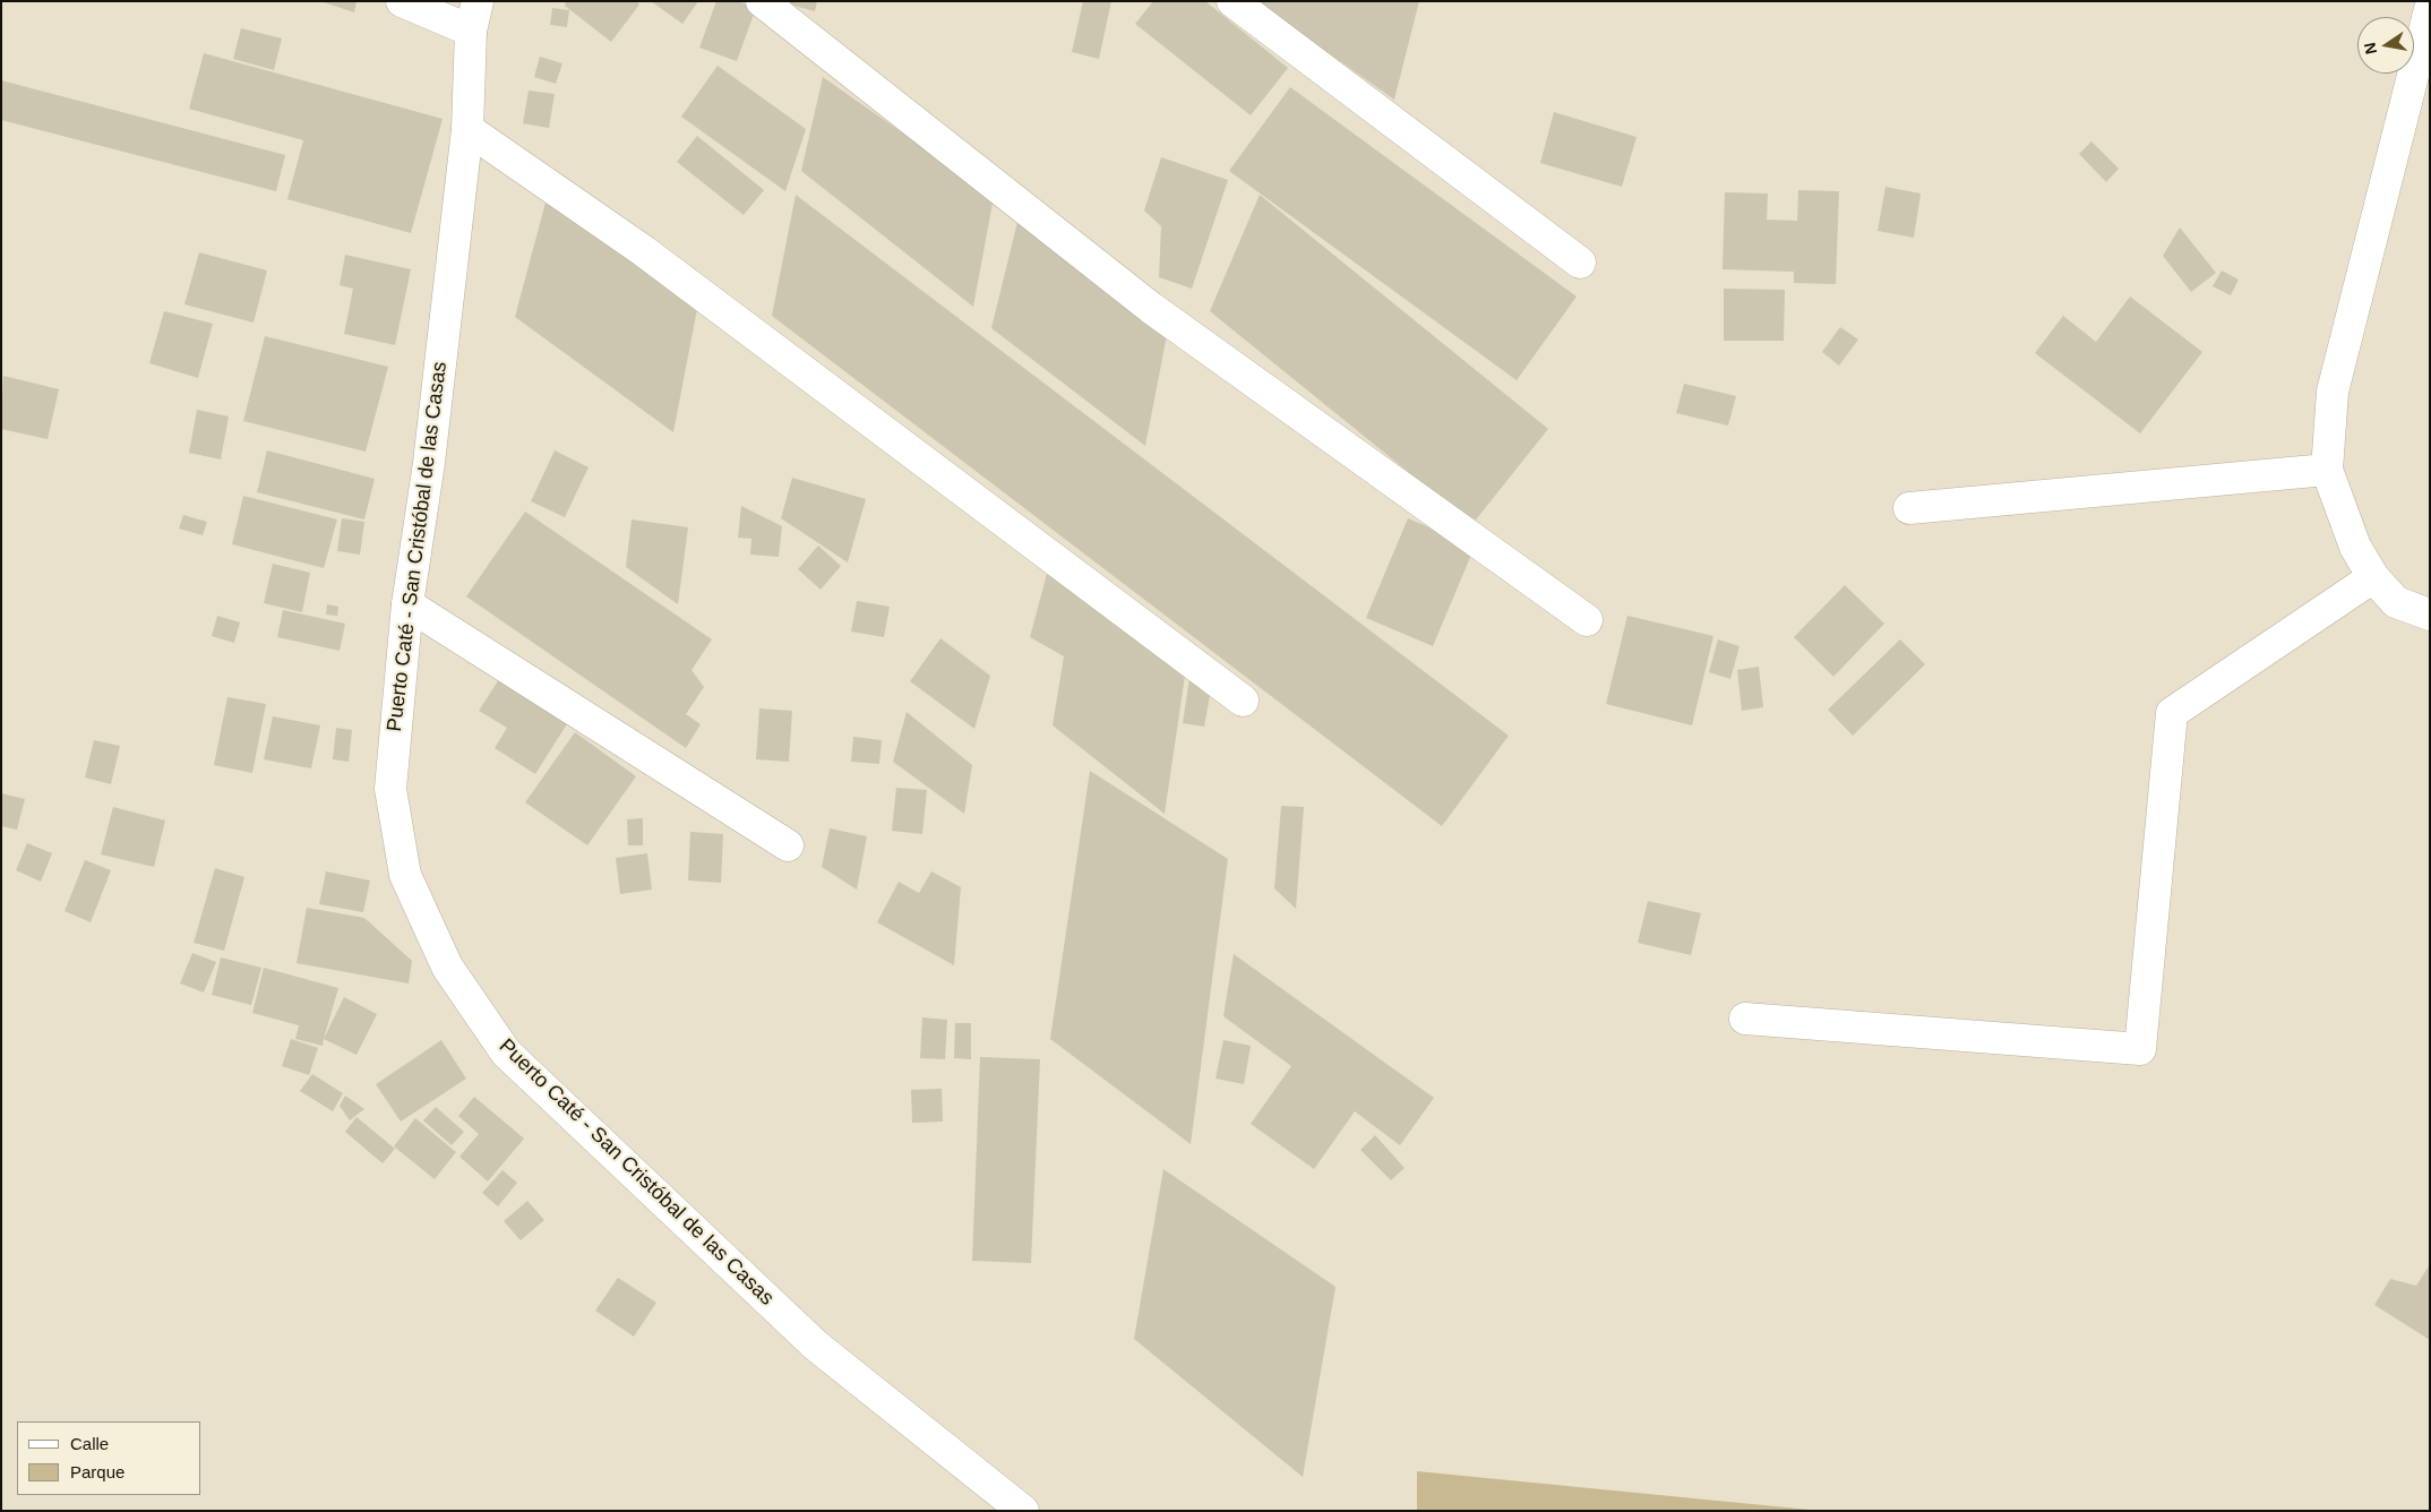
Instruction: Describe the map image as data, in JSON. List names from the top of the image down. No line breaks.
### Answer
{"streets":{"street":["Puerto Caté - San Cristóbal de las Casas"]},"legend":["Calle","Parque"],"north":"left"}
